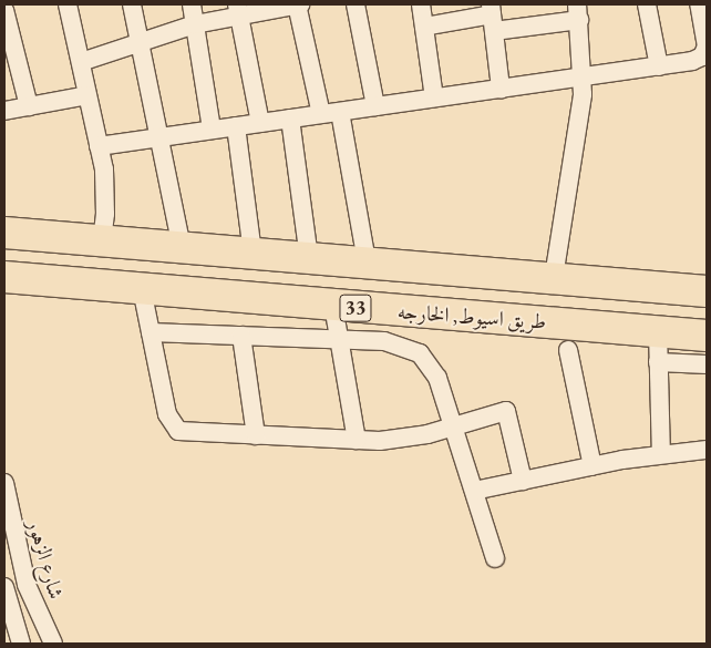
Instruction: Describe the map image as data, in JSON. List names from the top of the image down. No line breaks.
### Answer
{"streets":{"highway":["33","طريق اسيوط, الخارجه"],"street":["شارع الزهور"]}}
